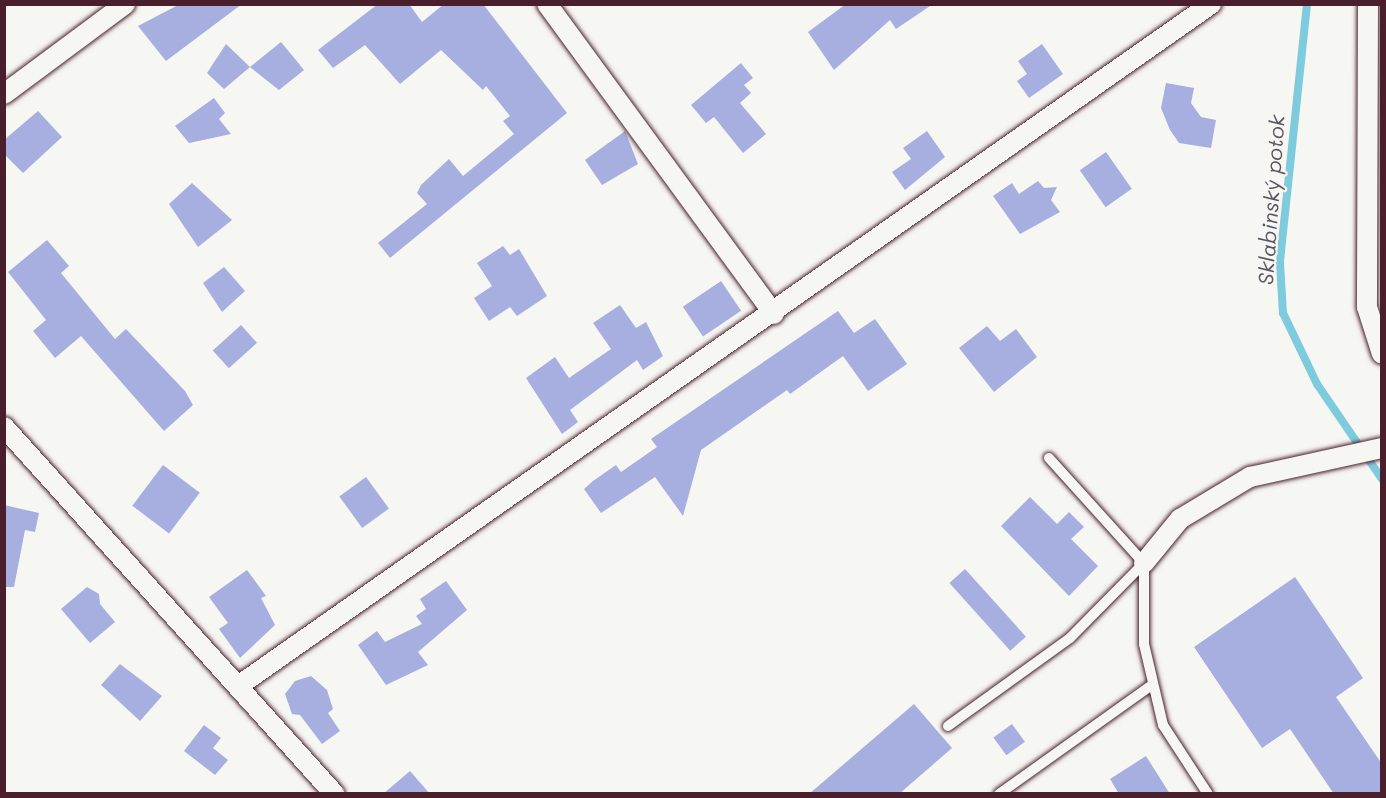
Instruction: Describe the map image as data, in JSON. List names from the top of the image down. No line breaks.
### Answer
{"water":["Sklabinský potok"]}
